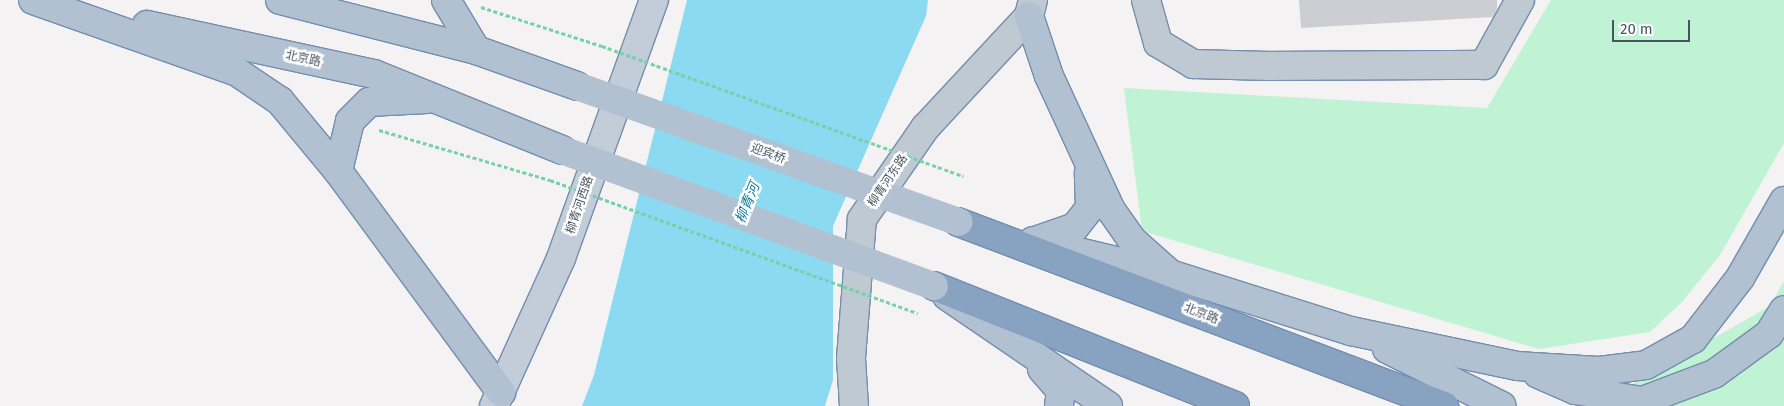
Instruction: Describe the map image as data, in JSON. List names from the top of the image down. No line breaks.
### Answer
{"streets":{"highway":["北京路"],"main road":["迎宾桥","柳青河西路"],"street":["柳青河东路"]},"crossings":[["北京路","迎宾桥"]],"water":["柳青河"],"scale_bar":"20 m"}
